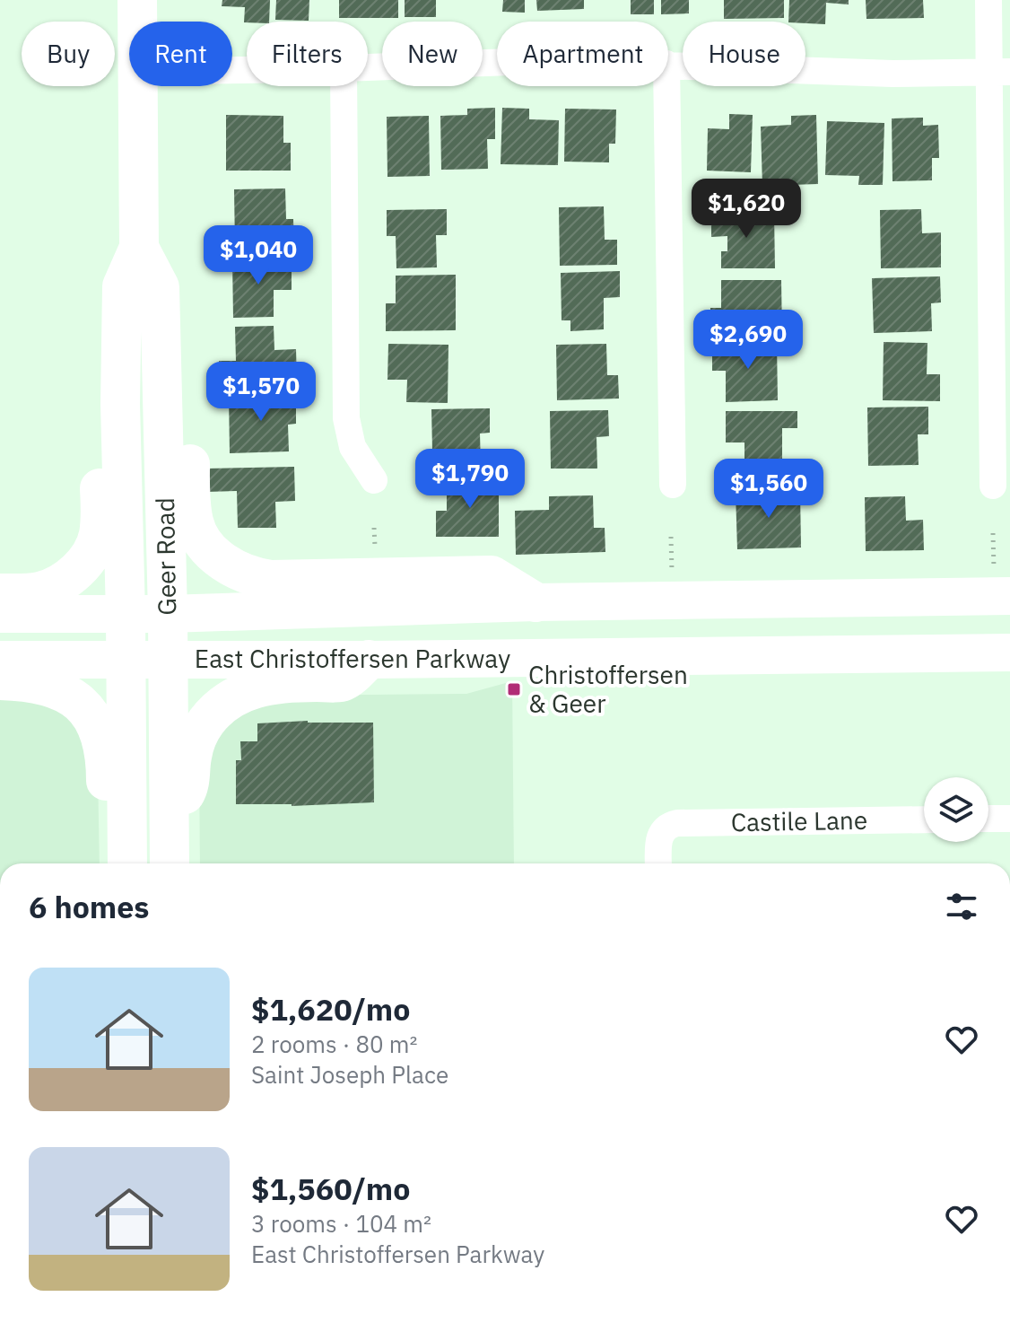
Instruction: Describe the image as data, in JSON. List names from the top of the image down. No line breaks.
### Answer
{"streets":{"main road":["Geer Road"],"street":["East Christoffersen Parkway","Castile Lane"]},"crossings":[["Geer Road","East Christoffersen Parkway"]],"places":{"transit":["Christoffersen & Geer"]},"page":{"chip":["Buy","Rent","Filters","New","Apartment","House"],"price":["$1,620","$1,040","$2,690","$1,570","$1,790","$1,560"],"heading":"6 homes","list":[{"name":"$1,620/mo","note":"2 rooms · 80 m² · Saint Joseph Place"},{"name":"$1,560/mo","note":"3 rooms · 104 m² · East Christoffersen Parkway"}]}}
